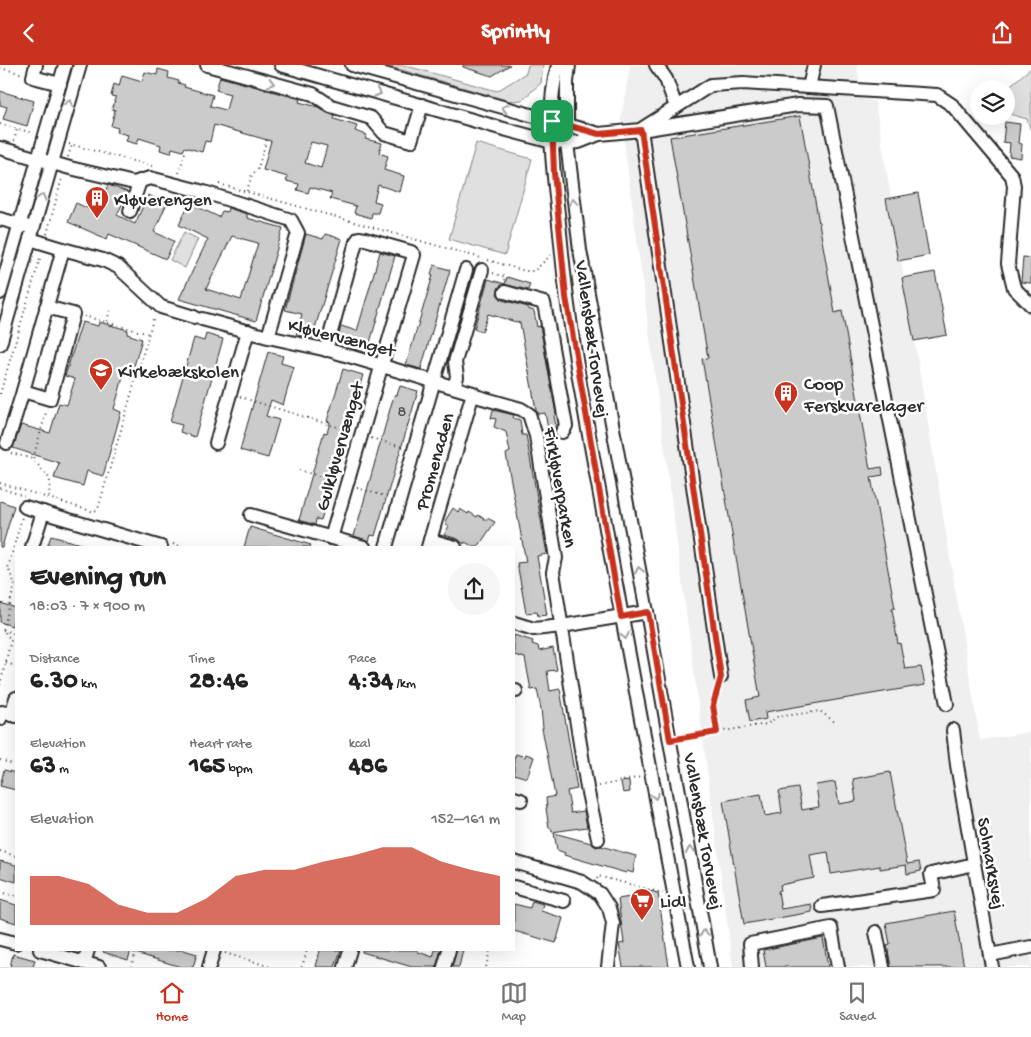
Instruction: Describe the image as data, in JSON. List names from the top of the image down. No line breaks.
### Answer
{"streets":{"street":["Kløvervænget","Vallensbæk Torvevej","Gulkløvervænget","Promenaden","Firkløverparken","Solmarksvej"]},"crossings":[["Kløvervænget","Gulkløvervænget"],["Kløvervænget","Promenaden"],["Kløvervænget","Firkløverparken"],["Promenaden","Firkløverparken"]],"places":{"building":["Kløverengen","Coop Ferskvarelager"],"school or university":["Kirkebækskolen"],"supermarket":["Lidl"]},"house_numbers":["8"],"page":{"header":"Sprintly","heading":["Evening run","18:03 · 7 × 900 m"],"stats":[["Distance","6.30 km"],["Time","28:46"],["Pace","4:34 /km"],["Elevation","63 m"],["Heart rate","165 bpm"],["kcal","486"]],"chart":["Elevation","152–161 m"],"tabs":["Home","Map","Saved"]}}
